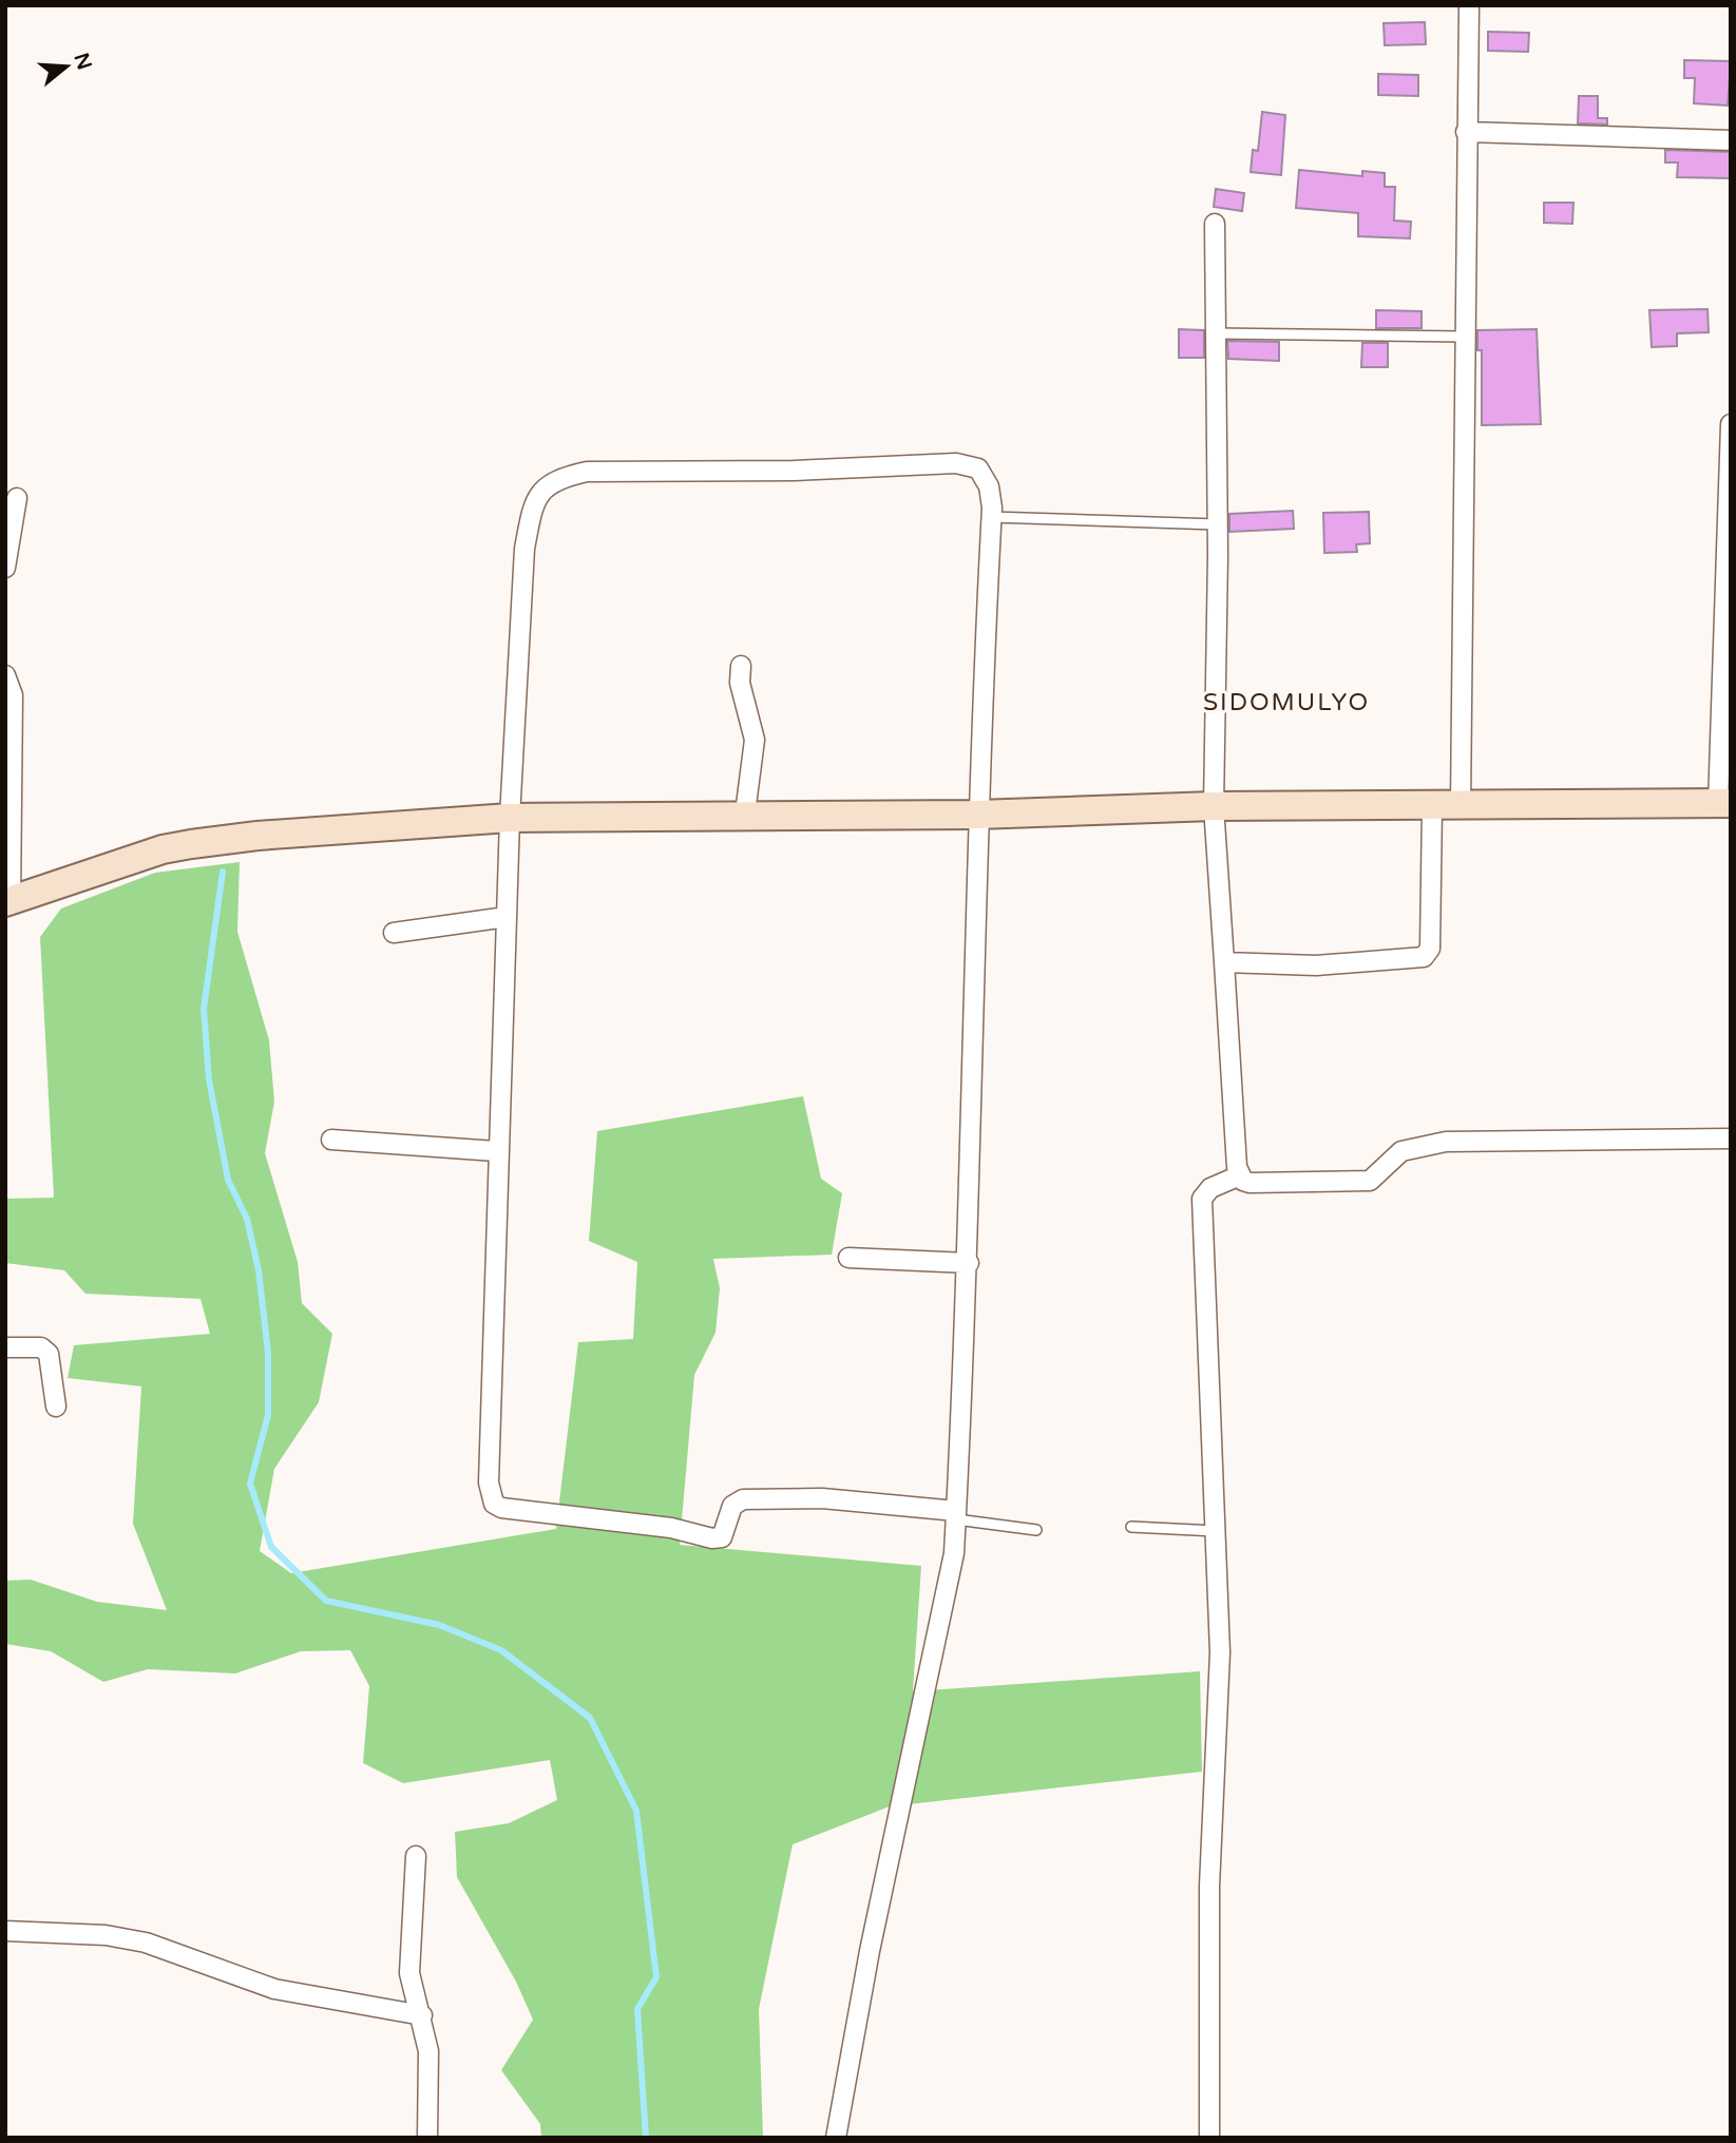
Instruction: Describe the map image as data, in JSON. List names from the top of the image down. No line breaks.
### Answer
{"districts":["SIDOMULYO"],"north":"right"}
